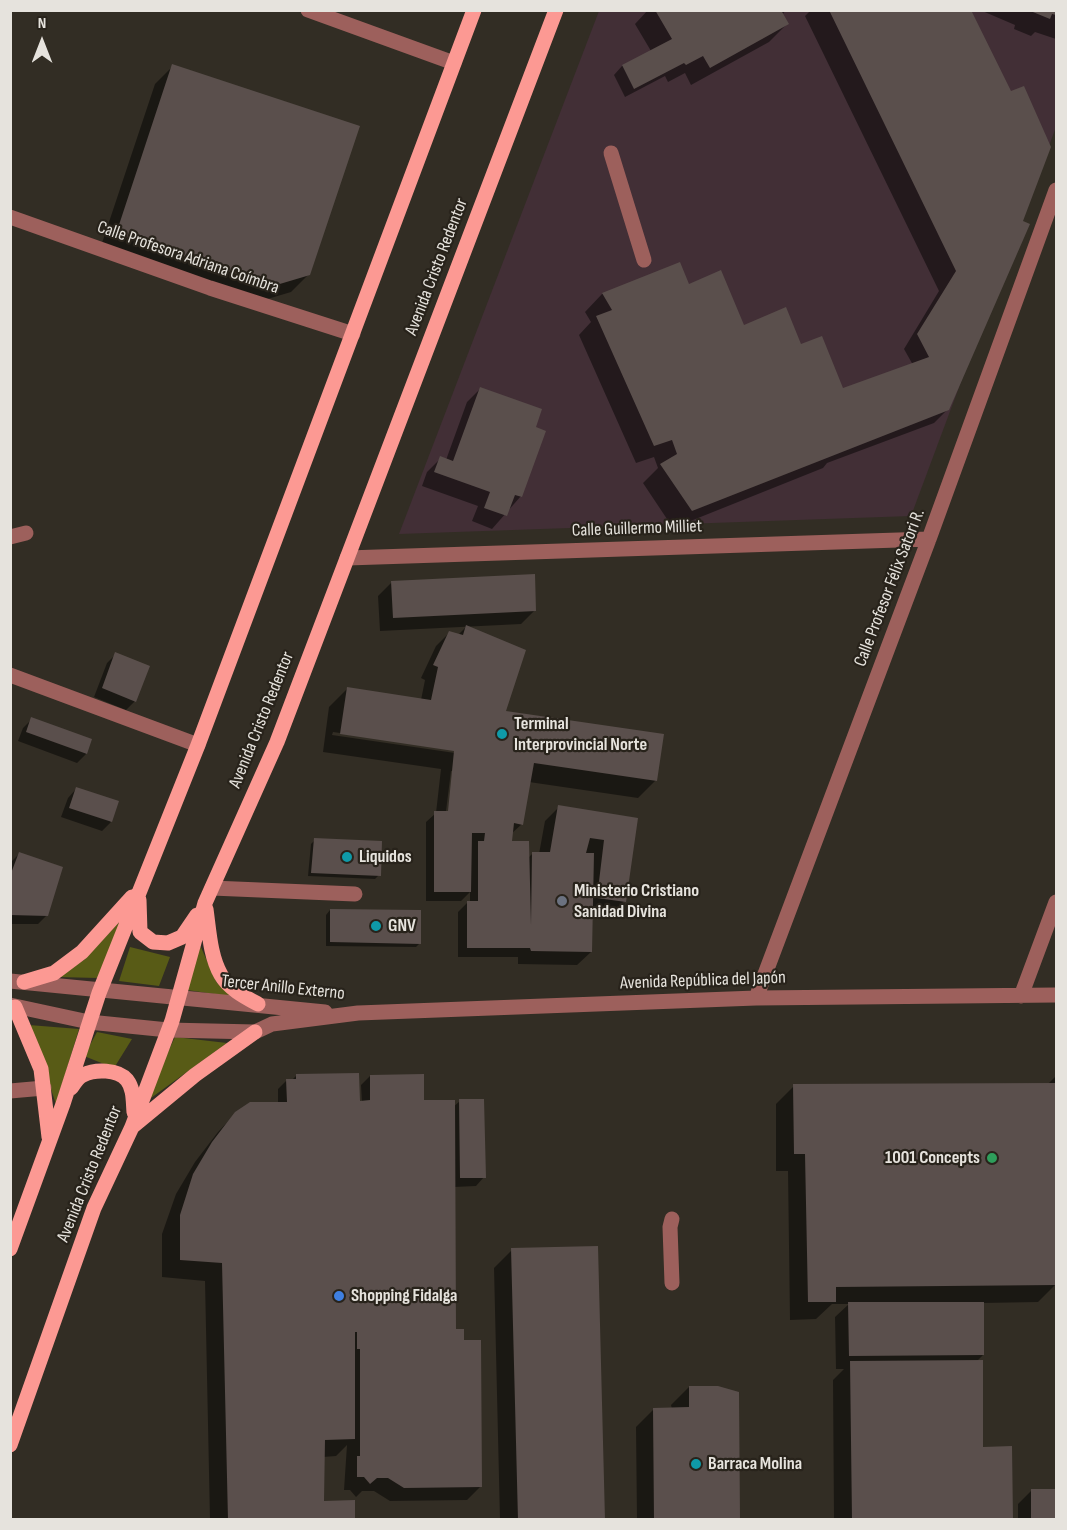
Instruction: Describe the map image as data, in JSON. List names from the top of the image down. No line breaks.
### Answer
{"streets":{"main road":["Avenida Cristo Redentor"],"street":["Calle Profesora Adriana Coímbra","Calle Guillermo Milliet","Calle Profesor Félix Satori R.","Avenida República del Japón","Tercer Anillo Externo"]},"crossings":[["Avenida Cristo Redentor","Calle Guillermo Milliet"],["Avenida Cristo Redentor","Tercer Anillo Externo"],["Calle Guillermo Milliet","Calle Profesor Félix Satori R."],["Calle Profesor Félix Satori R.","Avenida República del Japón"],["Avenida República del Japón","Tercer Anillo Externo"]],"places":["Terminal Interprovincial Norte","Liquidos","Ministerio Cristiano Sanidad Divina","GNV","1001 Concepts","Shopping Fidalga","Barraca Molina"],"north":"top"}
